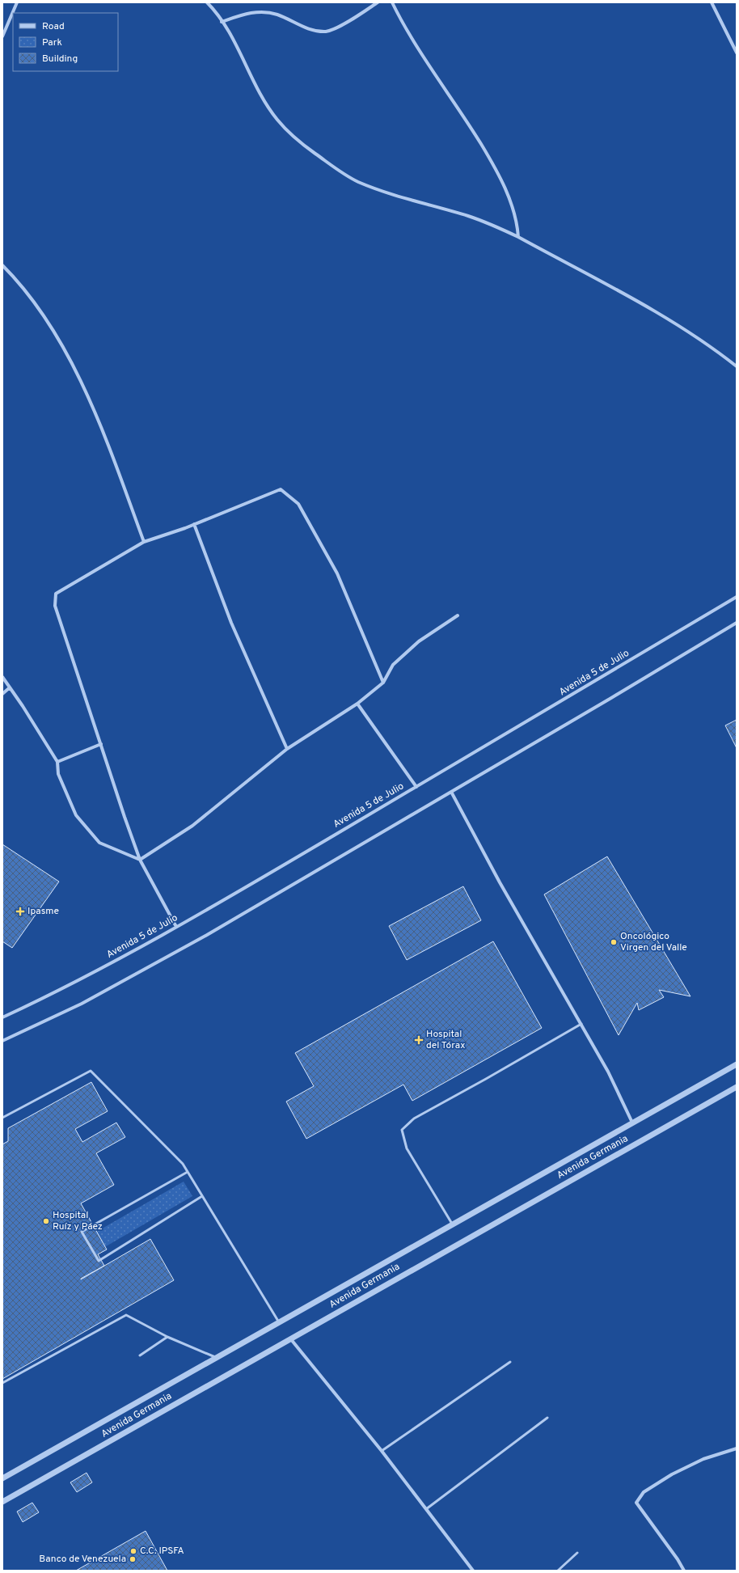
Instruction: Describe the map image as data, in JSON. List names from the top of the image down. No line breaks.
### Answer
{"streets":{"street":["Avenida 5 de Julio","Avenida Germania"]},"places":{"health":["Ipasme","Hospital del Tórax"],"other":["Oncológico Virgen del Valle","Hospital Ruíz y Páez","C.C. IPSFA","Banco de Venezuela"]},"legend":["Road","Park","Building"]}
